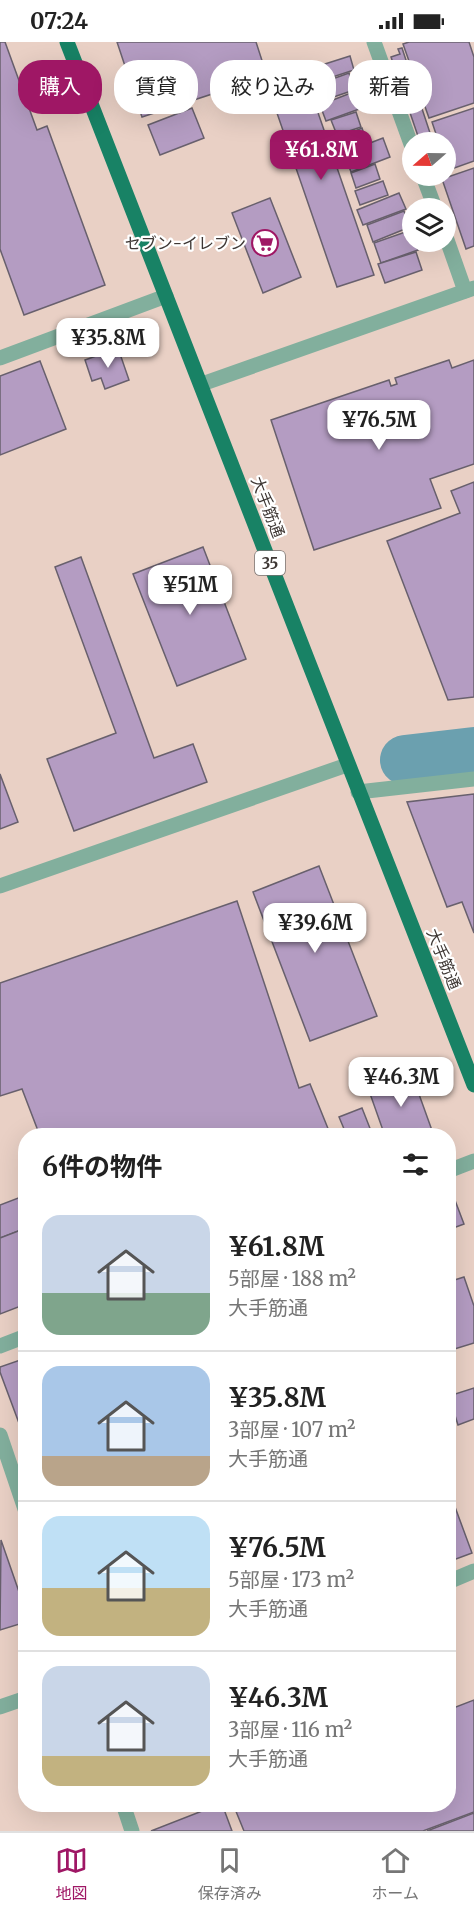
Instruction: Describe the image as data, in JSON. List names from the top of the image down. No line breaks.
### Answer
{"streets":{"main road":["大手筋通","35"]},"places":{"supermarket":["セブン-イレブン"]},"north":"left","page":{"status":"07:24","chip":["購入","賃貸","絞り込み","新着"],"price":["¥61.8M","¥35.8M","¥76.5M","¥51M","¥39.6M","¥46.3M"],"heading":"6件の物件","list":[{"name":"¥61.8M","note":"5部屋 · 188 m² · 大手筋通"},{"name":"¥35.8M","note":"3部屋 · 107 m² · 大手筋通"},{"name":"¥76.5M","note":"5部屋 · 173 m² · 大手筋通"},{"name":"¥46.3M","note":"3部屋 · 116 m² · 大手筋通"}],"tabs":["地図","保存済み","ホーム"]}}
